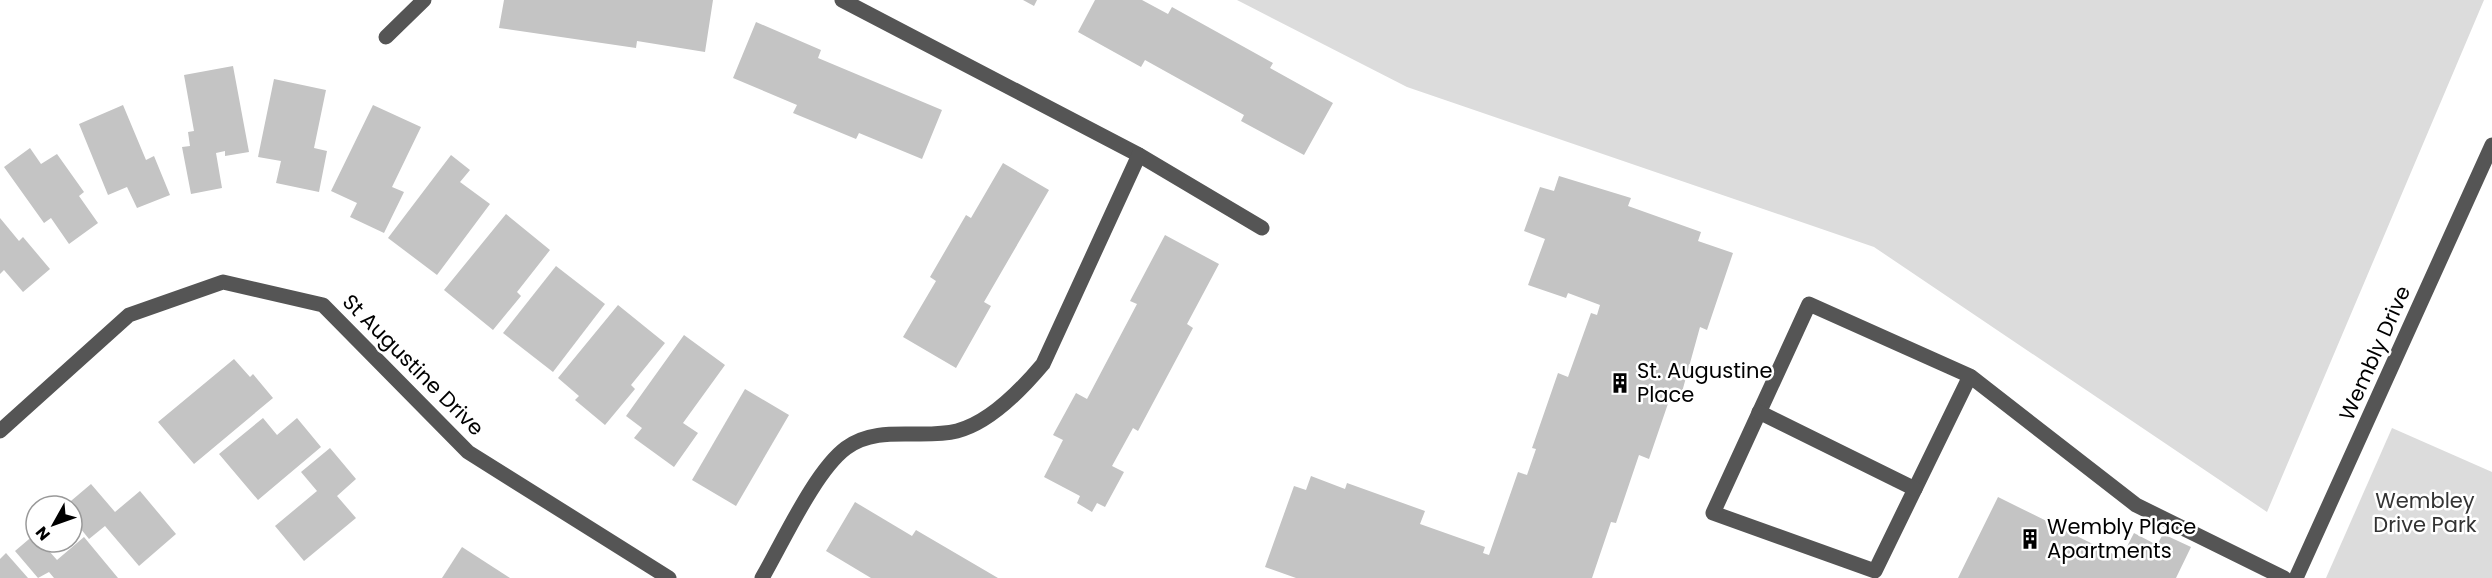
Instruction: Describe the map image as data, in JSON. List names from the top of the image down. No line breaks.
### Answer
{"streets":{"street":["Wembly Drive","St Augustine Drive"]},"parks":["Wembley Drive Park"],"places":{"building":["St. Augustine Place","Wembly Place Apartments"]},"north":"bottom left"}
